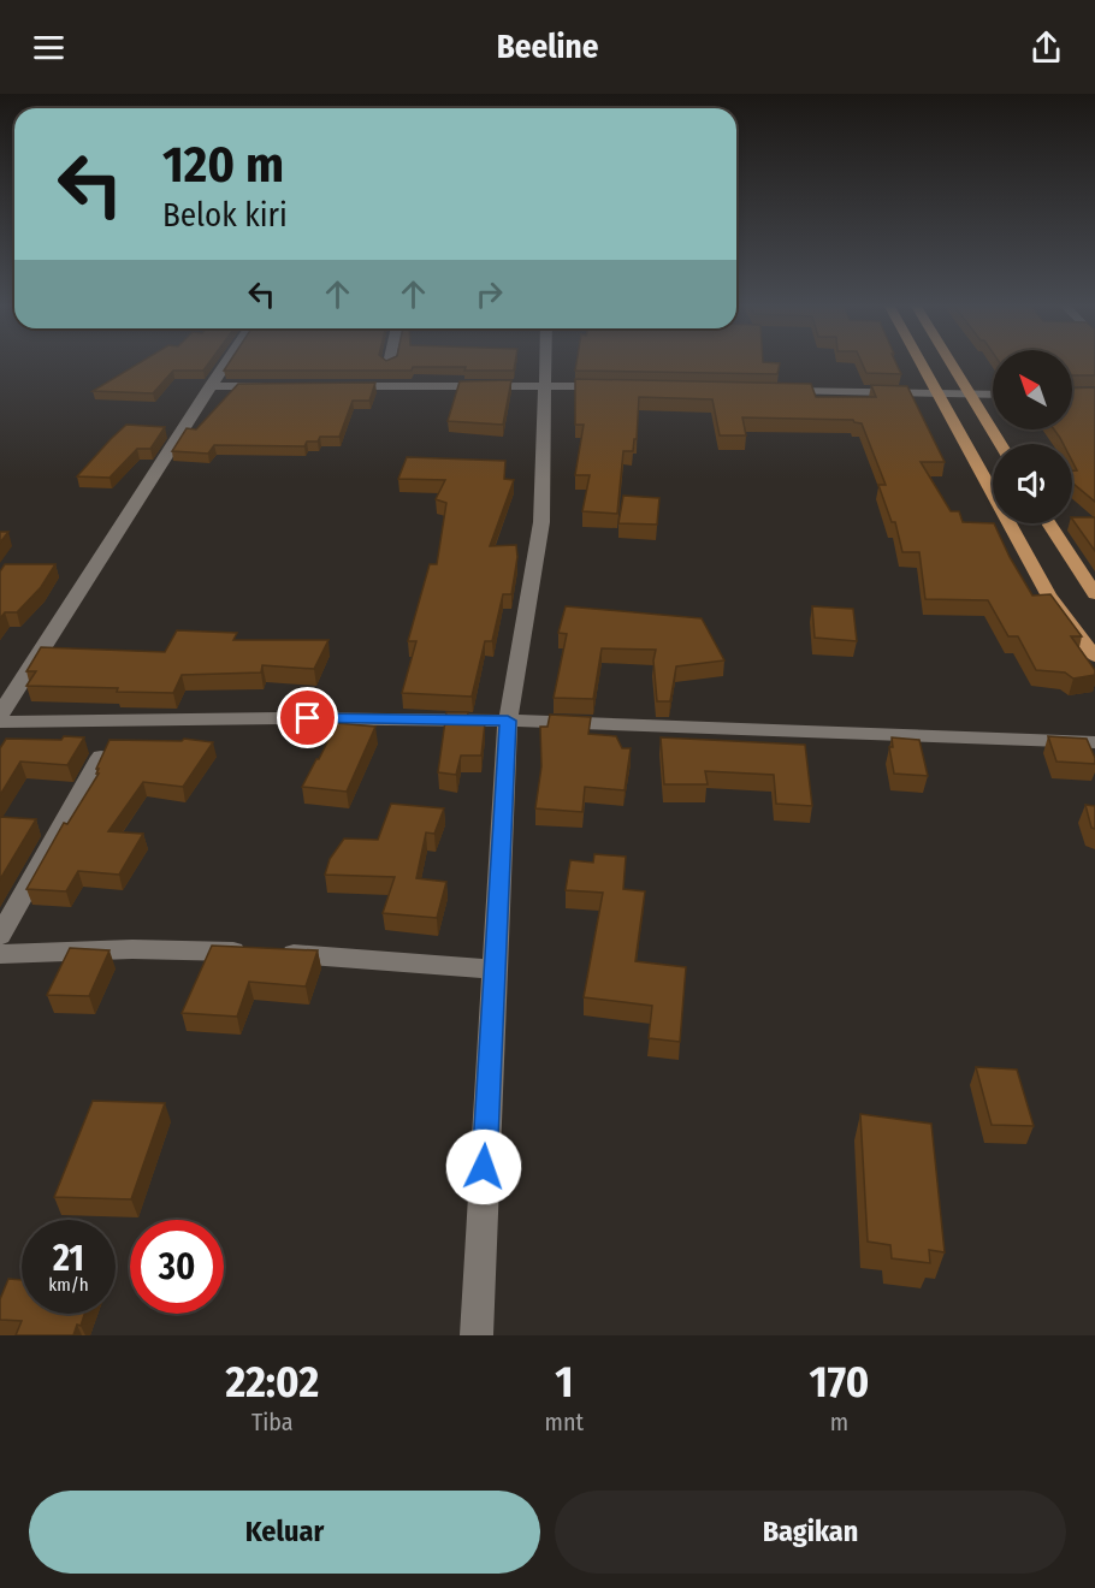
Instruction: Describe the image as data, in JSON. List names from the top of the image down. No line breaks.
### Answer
{"north":"top left","page":{"header":"Beeline","turn":["120 m","Belok kiri"],"speed":"21 km/h","limit":"30","eta":["22:02","Tiba","1","mnt","170","m"],"buttons":["Keluar","Bagikan"]}}
